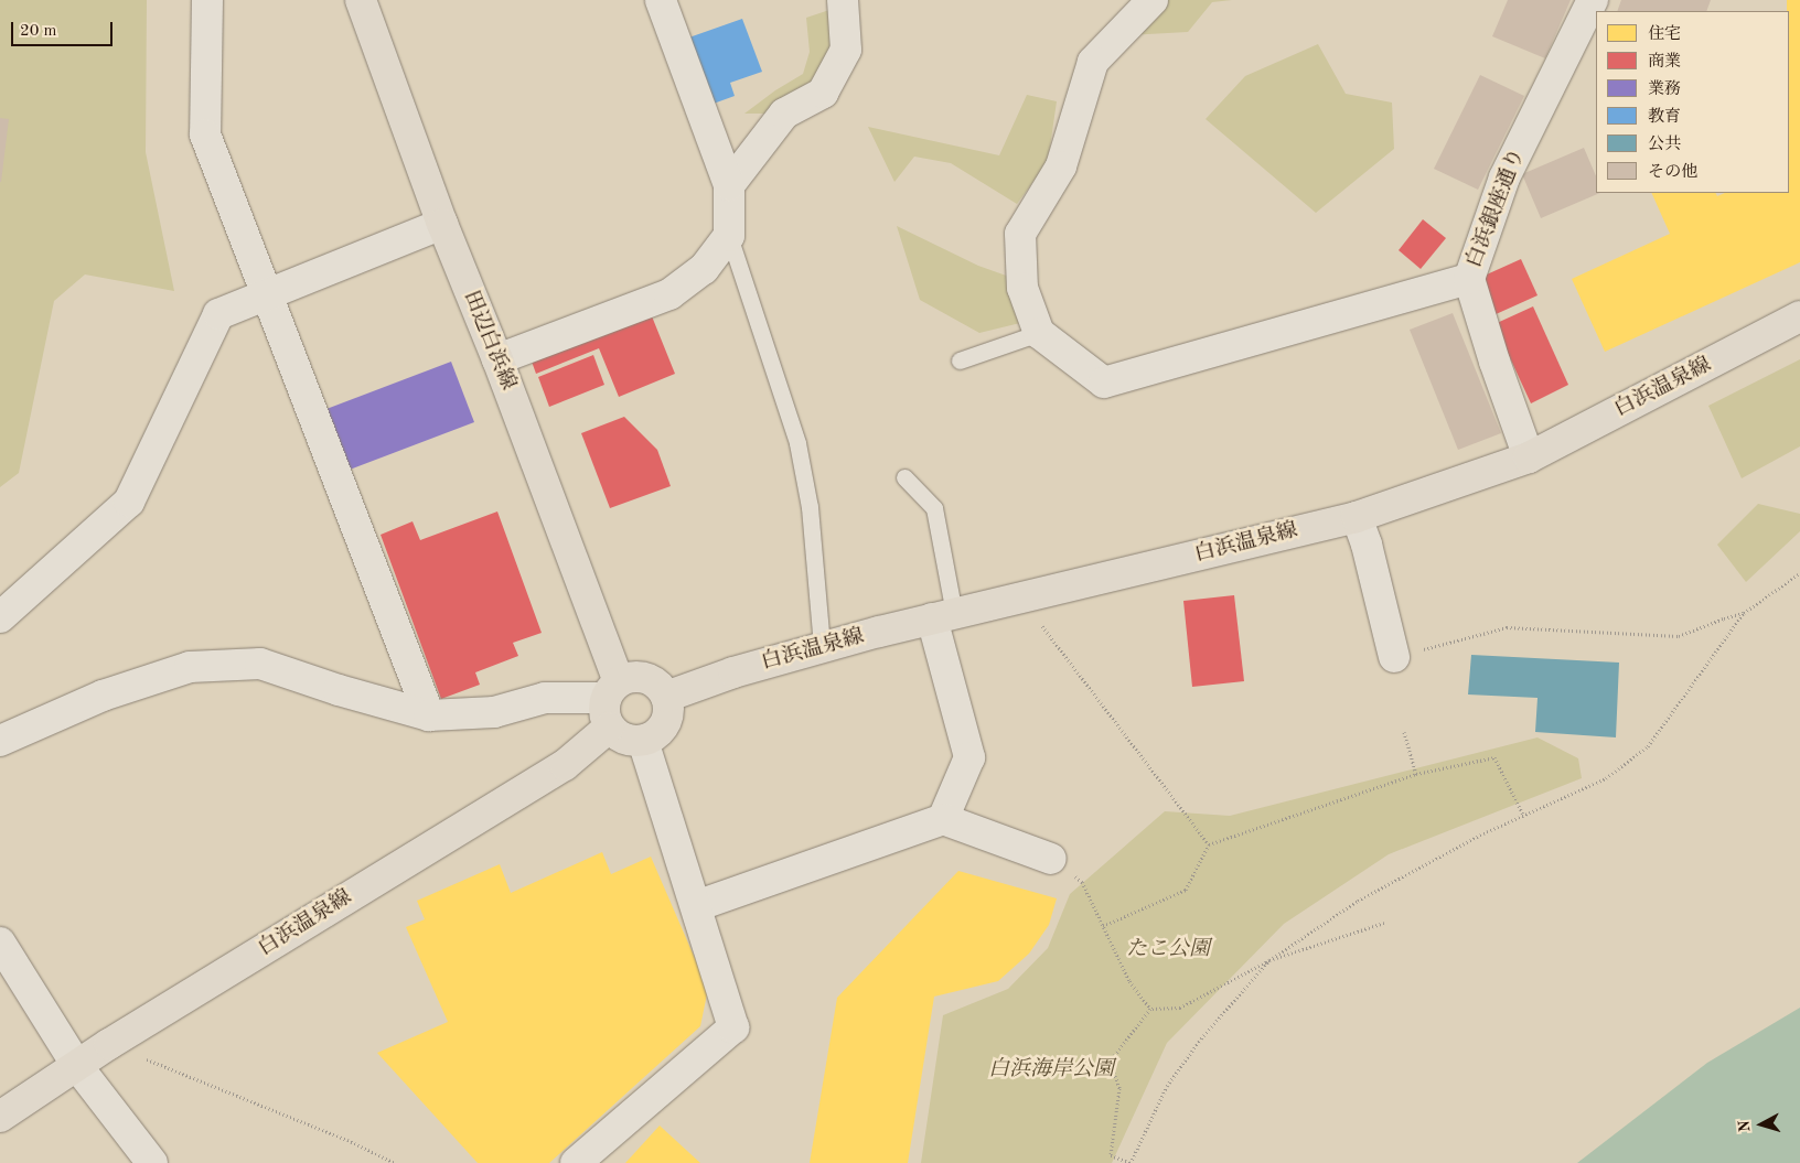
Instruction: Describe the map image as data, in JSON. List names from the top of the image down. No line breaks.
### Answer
{"streets":{"main road":["田辺白浜線","白浜温泉線"],"street":["白浜銀座通り"]},"crossings":[["白浜銀座通り","白浜温泉線"],["田辺白浜線","白浜温泉線"]],"parks":["たこ公園","白浜海岸公園"],"legend":["住宅","商業","業務","教育","公共","その他"],"scale_bar":"20 m","north":"left"}
